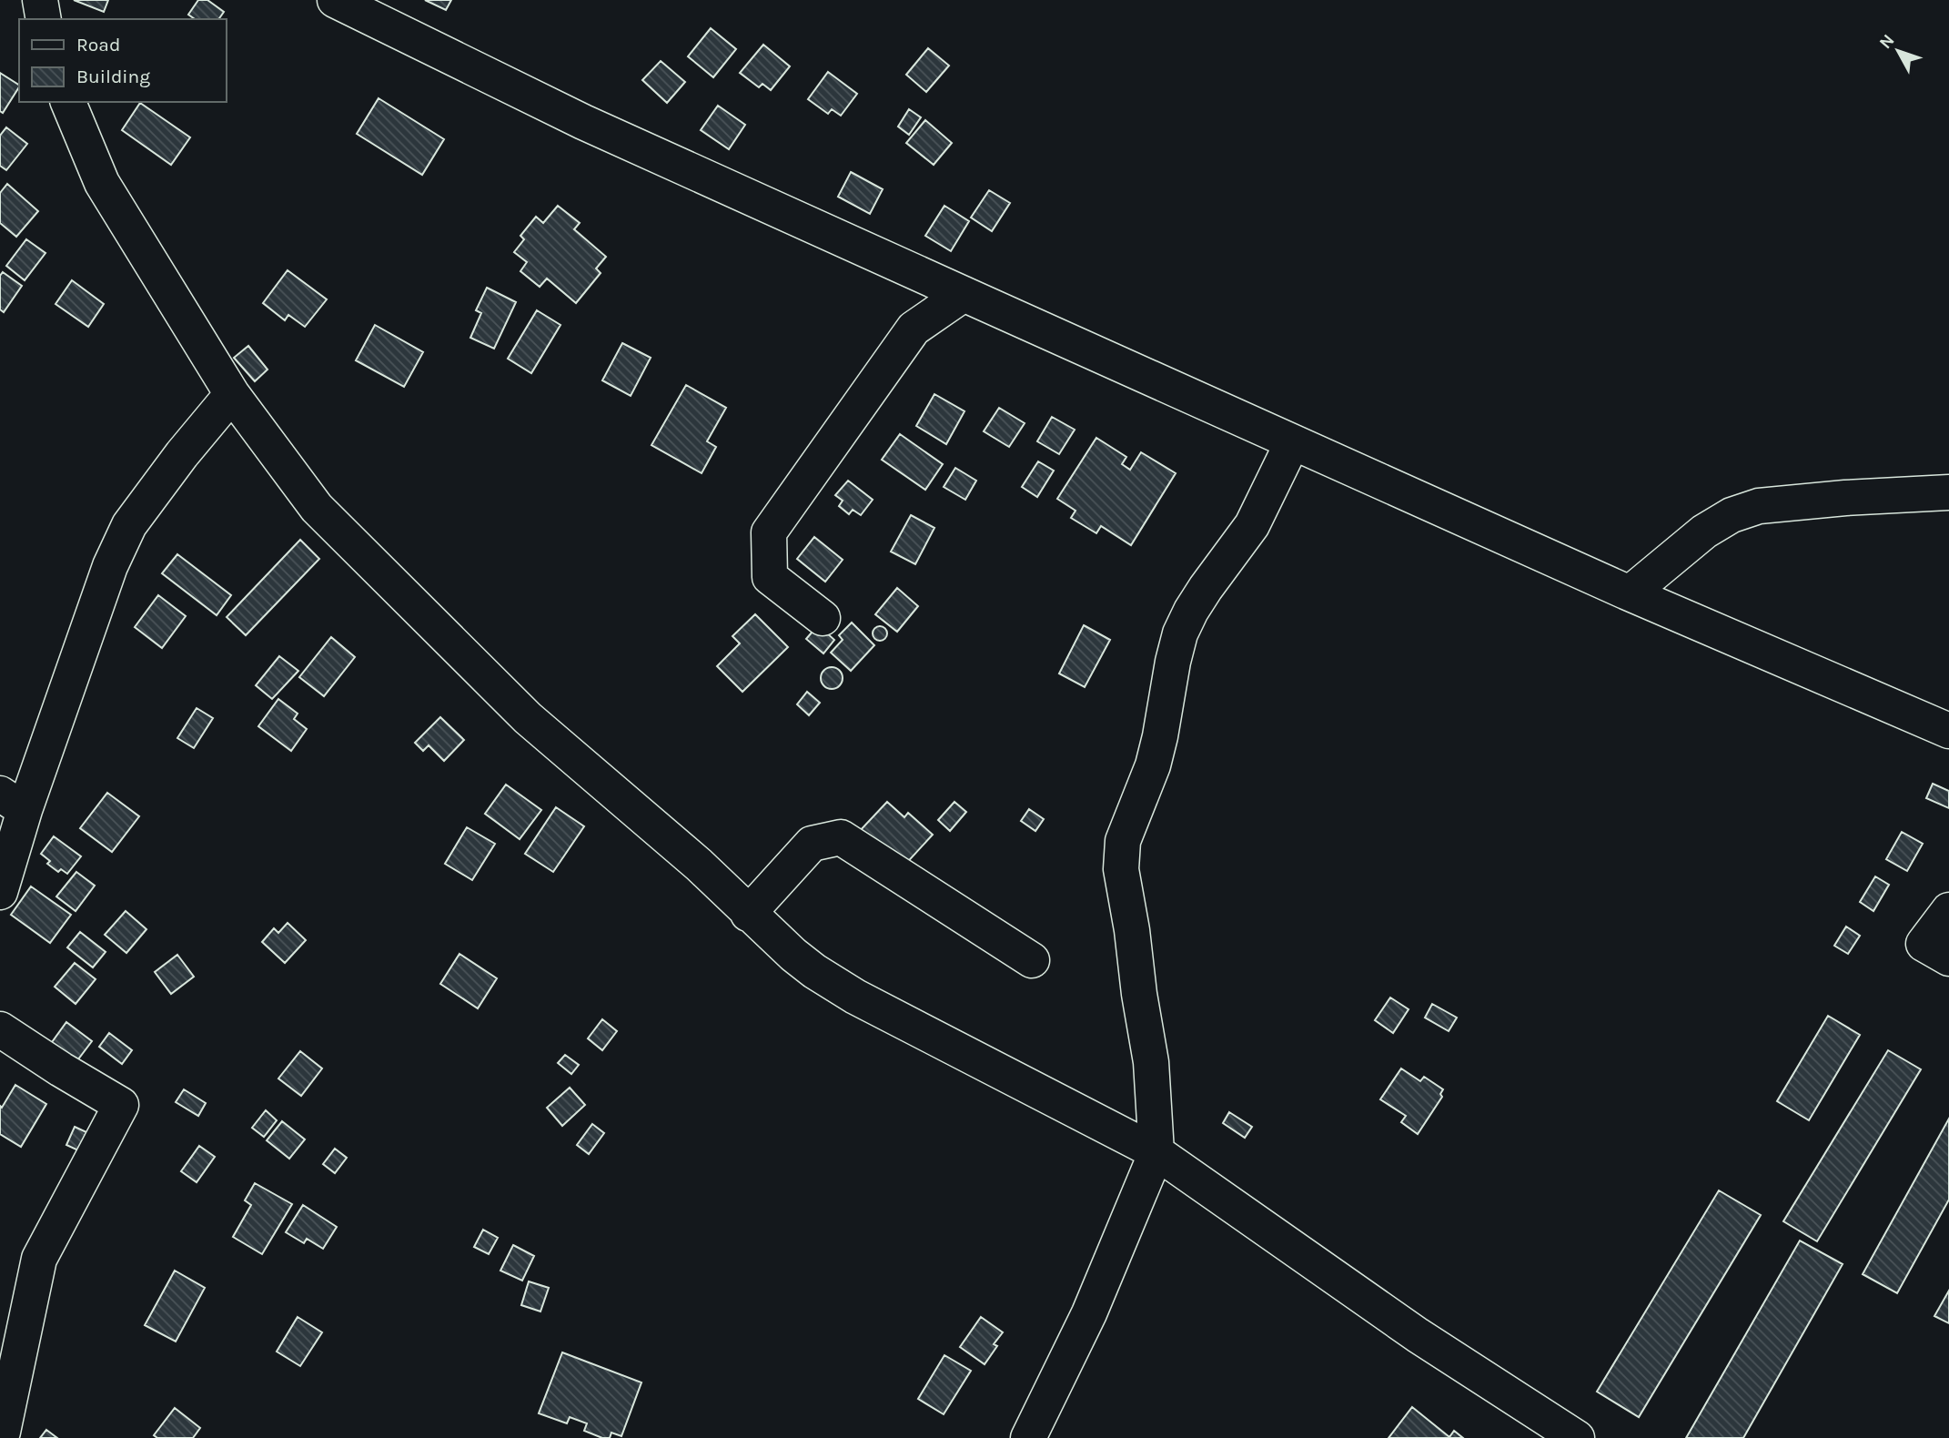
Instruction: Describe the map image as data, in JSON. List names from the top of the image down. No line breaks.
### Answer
{"legend":["Road","Building"],"north":"top left"}
